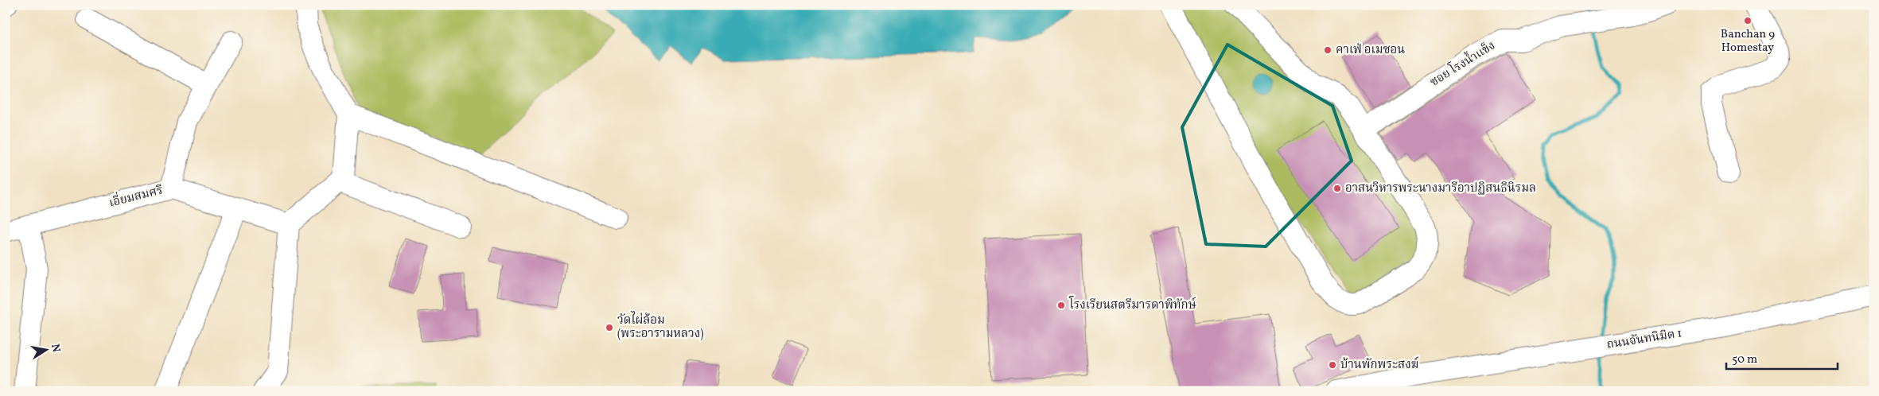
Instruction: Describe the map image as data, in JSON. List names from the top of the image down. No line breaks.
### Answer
{"streets":{"street":["ซอย โรงน้ำแข็ง","เอี่ยมสมศรี","ถนนจันทนิมิต 1"]},"places":["Banchan 9 Homestay","คาเฟ่ อเมซอน","อาสนวิหารพระนางมารีอาปฏิสนธินิรมล","โรงเรียนสตรีมารดาพิทักษ์","วัดไผ่ล้อม (พระอารามหลวง)","บ้านพักพระสงฆ์"],"scale_bar":"50 m","north":"right"}
